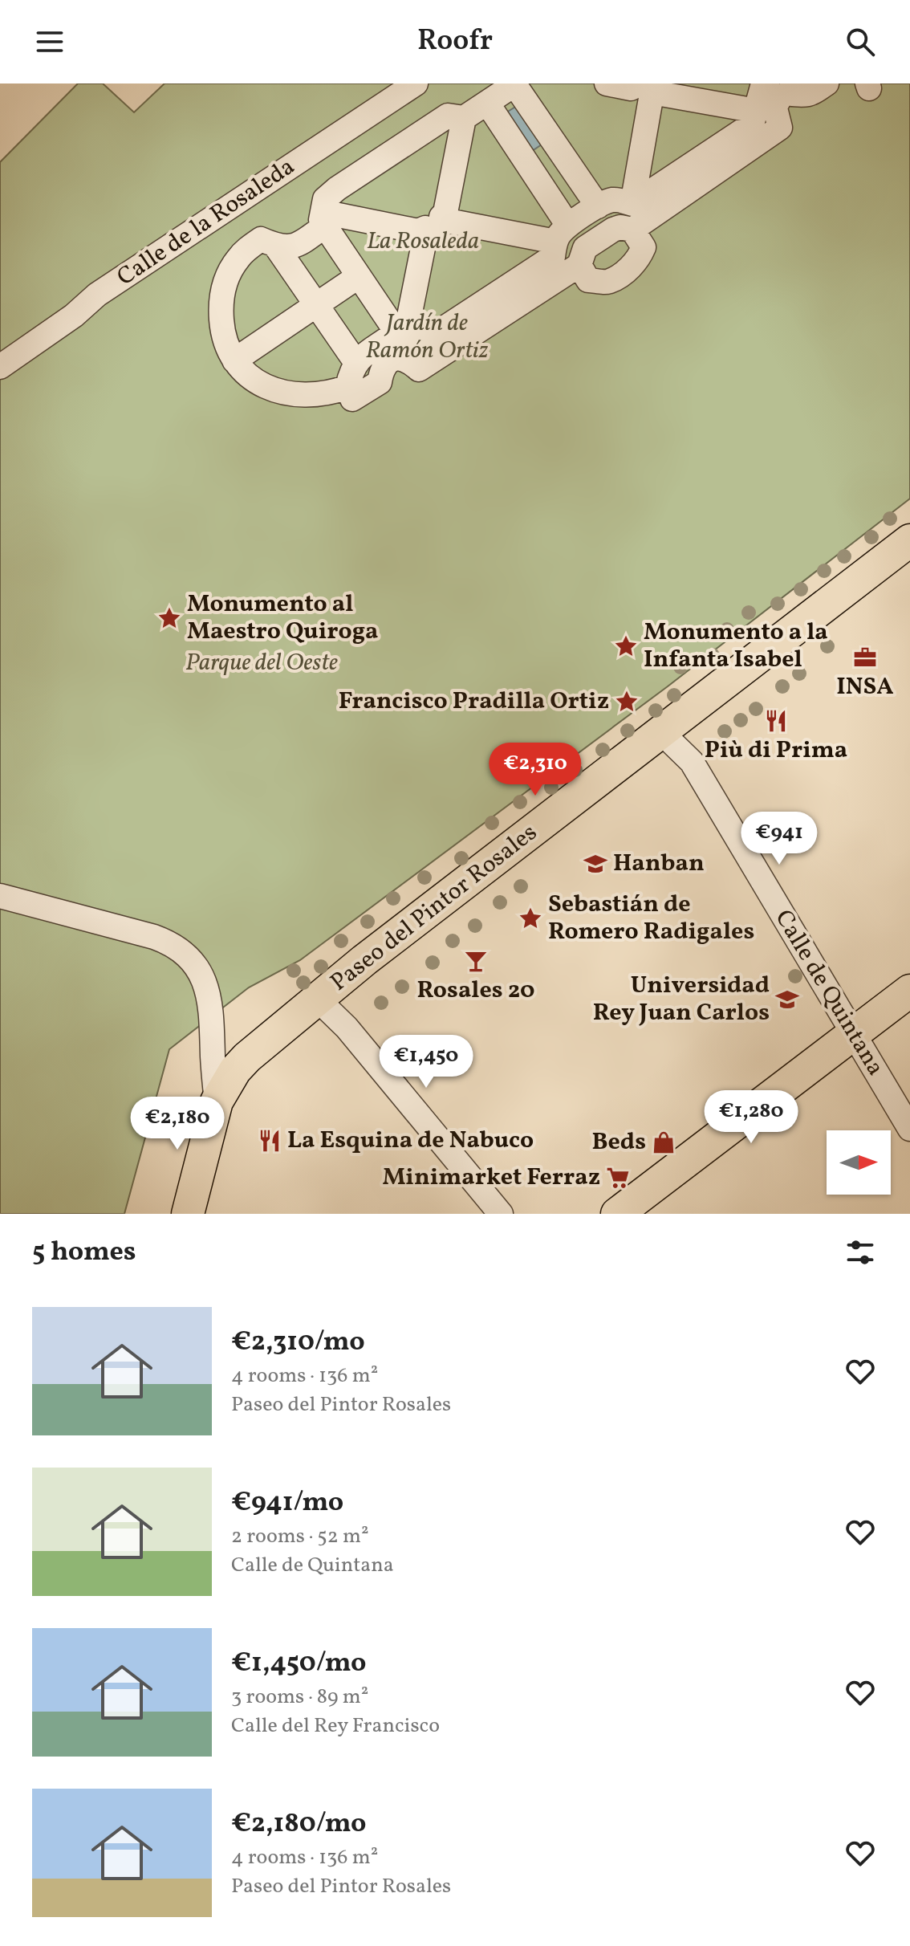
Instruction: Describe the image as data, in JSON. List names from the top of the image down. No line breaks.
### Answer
{"streets":{"main road":["Paseo del Pintor Rosales"],"street":["Calle de la Rosaleda","Calle de Quintana"]},"crossings":[["Paseo del Pintor Rosales","Calle de Quintana"]],"parks":["La Rosaleda","Jardín de Ramón Ortiz","Parque del Oeste"],"places":{"place":["Monumento al Maestro Quiroga","Monumento a la Infanta Isabel","Francisco Pradilla Ortiz","Sebastián de Romero Radigales"],"office":["INSA"],"restaurant":["Più di Prima","La Esquina de Nabuco"],"school or university":["Hanban","Universidad Rey Juan Carlos"],"bar":["Rosales 20"],"shop":["Beds"],"supermarket":["Minimarket Ferraz"]},"north":"right","page":{"header":"Roofr","price":["€2,310","€941","€1,450","€1,280","€2,180"],"heading":"5 homes","list":[{"name":"€2,310/mo","note":"4 rooms · 136 m² · Paseo del Pintor Rosales"},{"name":"€941/mo","note":"2 rooms · 52 m² · Calle de Quintana"},{"name":"€1,450/mo","note":"3 rooms · 89 m² · Calle del Rey Francisco"},{"name":"€2,180/mo","note":"4 rooms · 136 m² · Paseo del Pintor Rosales"}]}}
